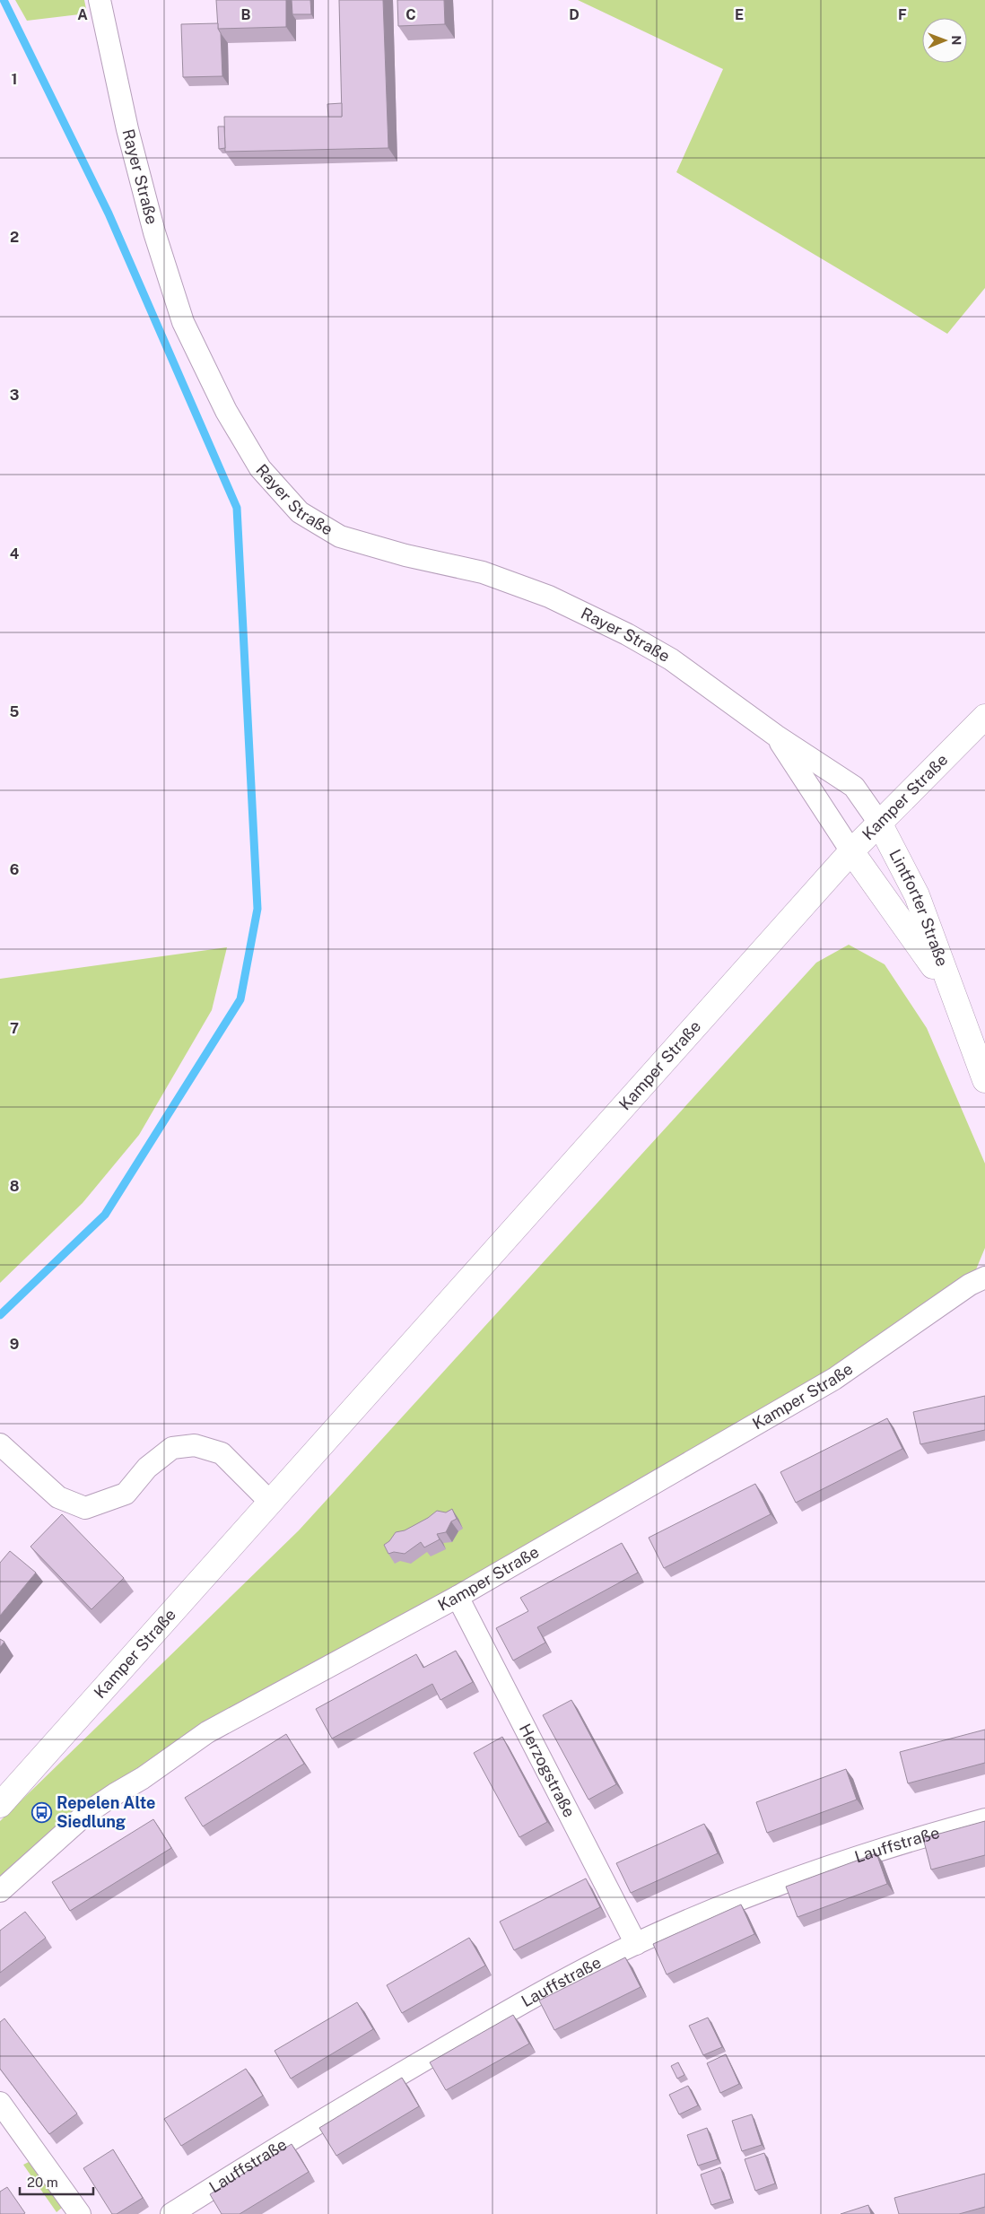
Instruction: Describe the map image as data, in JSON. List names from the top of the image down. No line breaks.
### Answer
{"streets":{"main road":["Kamper Straße","Lintforter Straße"],"street":["Rayer Straße","Herzogstraße","Lauffstraße"]},"crossings":[["Rayer Straße","Kamper Straße"],["Rayer Straße","Lintforter Straße"],["Kamper Straße","Lintforter Straße"],["Kamper Straße","Herzogstraße"],["Herzogstraße","Lauffstraße"]],"places":{"bus stop":["Repelen Alte Siedlung"]},"scale_bar":"20 m","north":"right","grid":{"columns":["A","B","C","D","E","F"],"rows":["1","2","3","4","5","6","7","8","9"]}}
